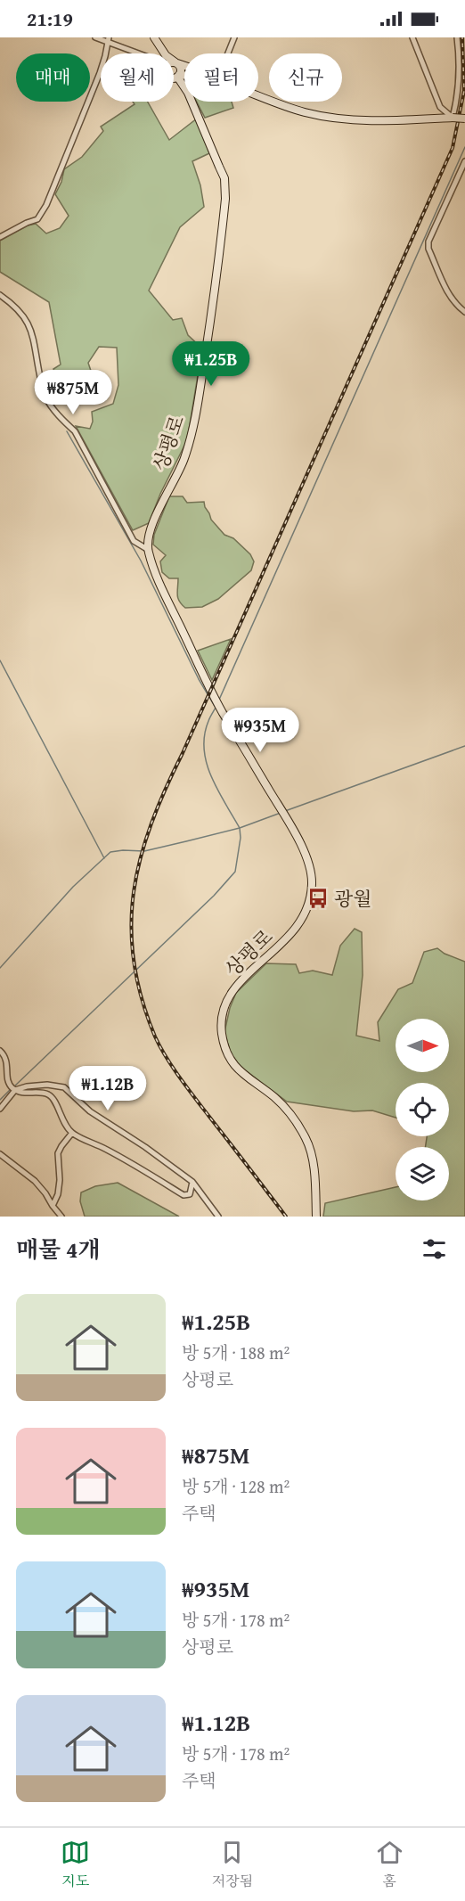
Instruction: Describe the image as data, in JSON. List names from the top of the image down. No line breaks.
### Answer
{"streets":{"main road":["상평로"]},"places":{"bus stop":["광월"]},"north":"right","page":{"status":"21:19","chip":["매매","월세","필터","신규"],"price":["₩1.25B","₩875M","₩935M","₩1.12B"],"heading":"매물 4개","list":[{"name":"₩1.25B","note":"방 5개 · 188 m² · 상평로"},{"name":"₩875M","note":"방 5개 · 128 m² · 주택"},{"name":"₩935M","note":"방 5개 · 178 m² · 상평로"},{"name":"₩1.12B","note":"방 5개 · 178 m² · 주택"}],"tabs":["지도","저장됨","홈"]}}
